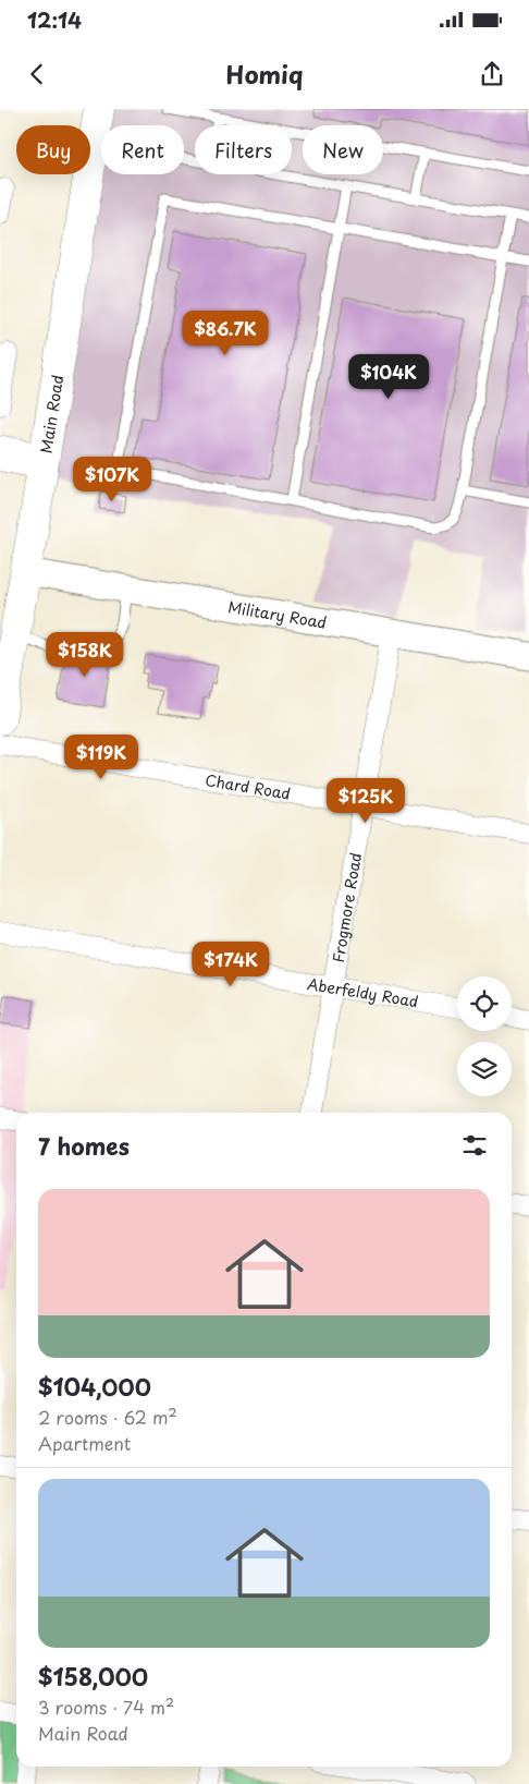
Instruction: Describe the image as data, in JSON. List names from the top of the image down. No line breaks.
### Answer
{"streets":{"main road":["Main Road","Military Road"],"street":["Chard Road","Frogmore Road","Aberfeldy Road"]},"crossings":[["Main Road","Military Road"],["Military Road","Frogmore Road"],["Chard Road","Frogmore Road"],["Frogmore Road","Aberfeldy Road"]],"page":{"status":"12:14","header":"Homiq","chip":["Buy","Rent","Filters","New"],"price":["$86.7K","$104K","$107K","$158K","$119K","$125K","$174K"],"heading":"7 homes","list":[{"name":"$104,000","note":"2 rooms · 62 m² · Apartment"},{"name":"$158,000","note":"3 rooms · 74 m² · Main Road"}]}}
